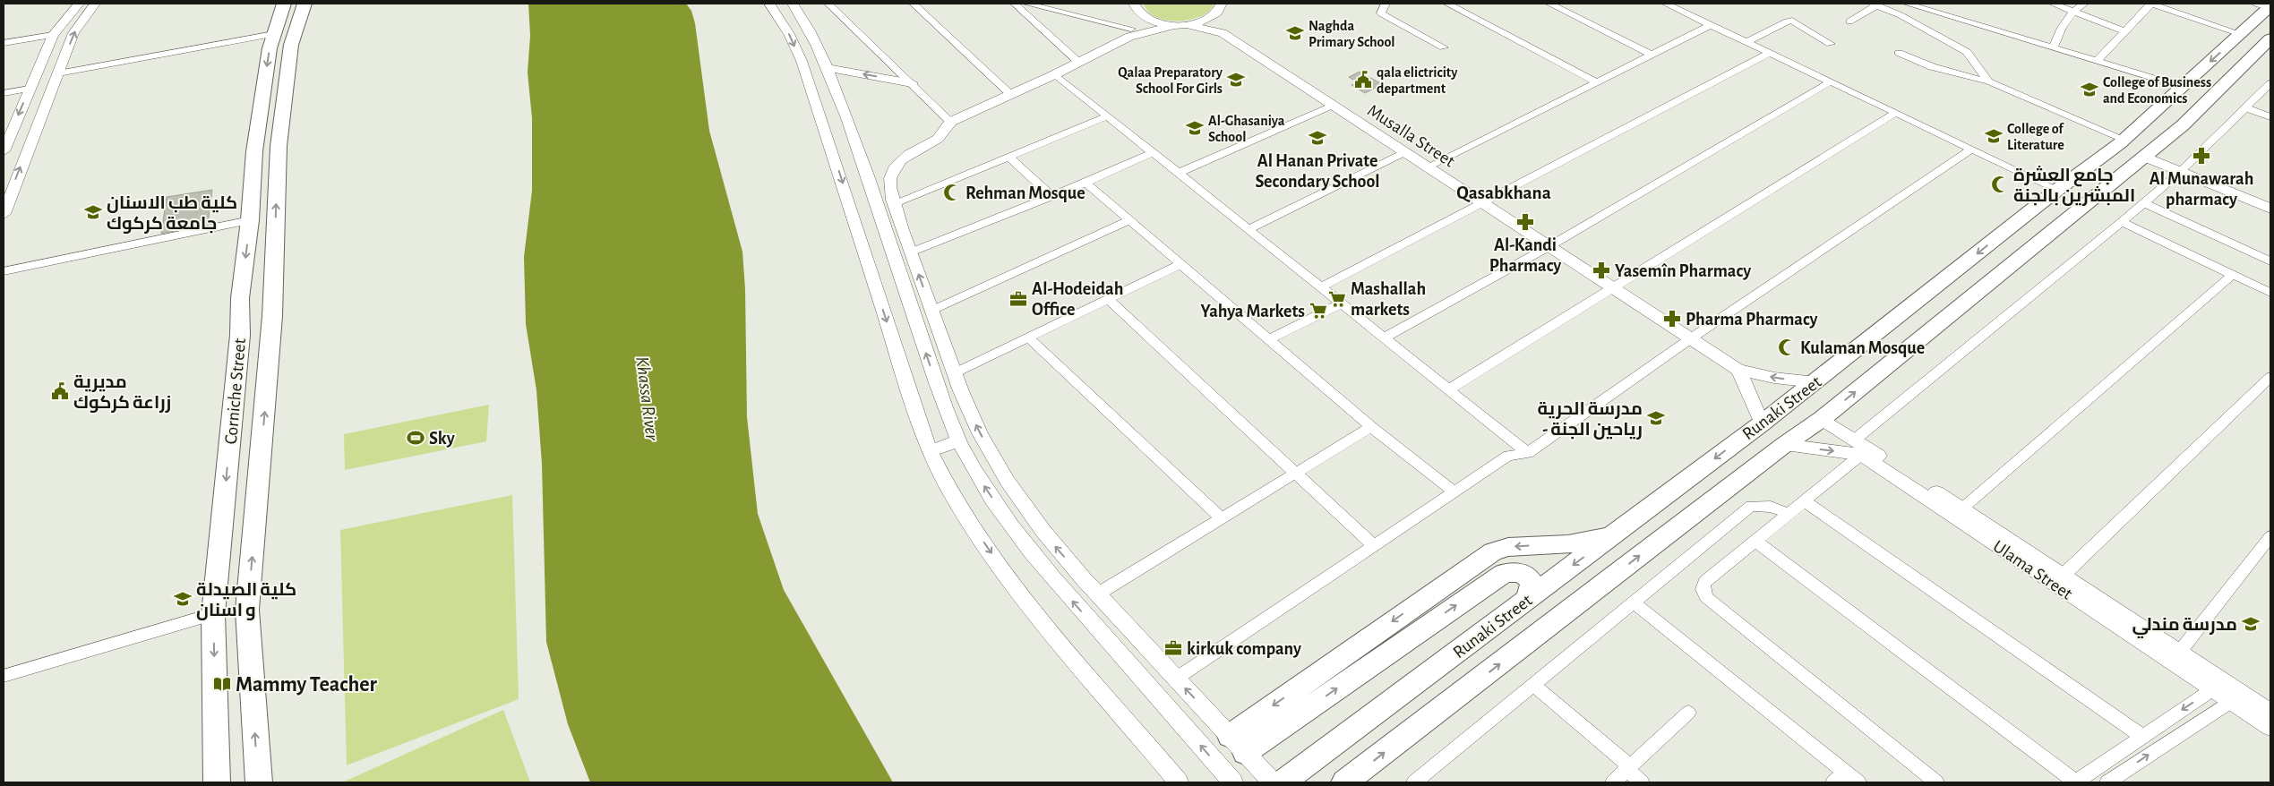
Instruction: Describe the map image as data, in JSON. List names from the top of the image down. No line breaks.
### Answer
{"streets":{"main road":["Corniche Street","Runaki Street"],"street":["Musalla Street","Ulama Street"]},"crossings":[["Runaki Street","Ulama Street"]],"districts":["Qasabkhana"],"water":["Khassa River"],"places":{"school or university":["Naghda Primary School","Qalaa Preparatory School For Girls","College of Business and Economics","Al-Ghasaniya School","College of Literature","Al Hanan Private Secondary School","كلية طب الاسنان جامعة كركوك","مدرسة الحرية - رياحين الجنة","كلية الصيدلة و اسنان","مدرسة مندلي"],"public building":["qala elictricity department","مديرية زراعة كركوك"],"pharmacy":["Al Munawarah pharmacy","Al-Kandi Pharmacy","Yasemîn Pharmacy","Pharma Pharmacy"],"mosque":["جامع العشرة المبشرين بالجنة","Rehman Mosque","Kulaman Mosque"],"office":["Al-Hodeidah Office","kirkuk company"],"supermarket":["Mashallah markets","Yahya Markets"],"sports":["Sky"],"library":["Mammy Teacher"]}}
